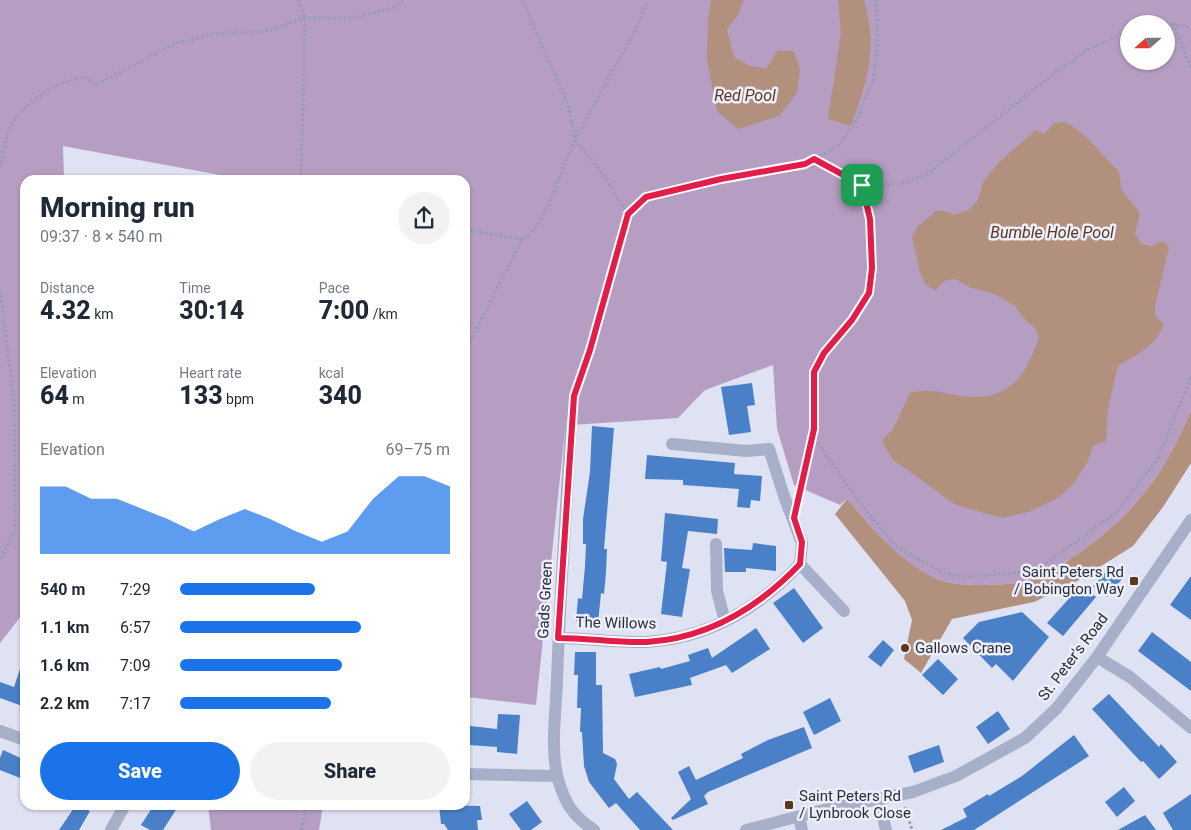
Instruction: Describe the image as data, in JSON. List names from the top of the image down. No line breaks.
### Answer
{"streets":{"street":["Gads Green","The Willows","St. Peter's Road"]},"crossings":[["Gads Green","The Willows"]],"water":["Red Pool","Bumble Hole Pool"],"places":{"transit":["Saint Peters Rd / Bobington Way","Saint Peters Rd / Lynbrook Close"],"other":["Gallows Crane"]},"north":"left","page":{"heading":["Morning run","09:37 · 8 × 540 m"],"stats":[["Distance","4.32 km"],["Time","30:14"],["Pace","7:00 /km"],["Elevation","64 m"],["Heart rate","133 bpm"],["kcal","340"]],"chart":["Elevation","69–75 m"],"list":[{"name":"540 m","note":"7:29"},{"name":"1.1 km","note":"6:57"},{"name":"1.6 km","note":"7:09"},{"name":"2.2 km","note":"7:17"}],"buttons":["Save","Share"]}}
